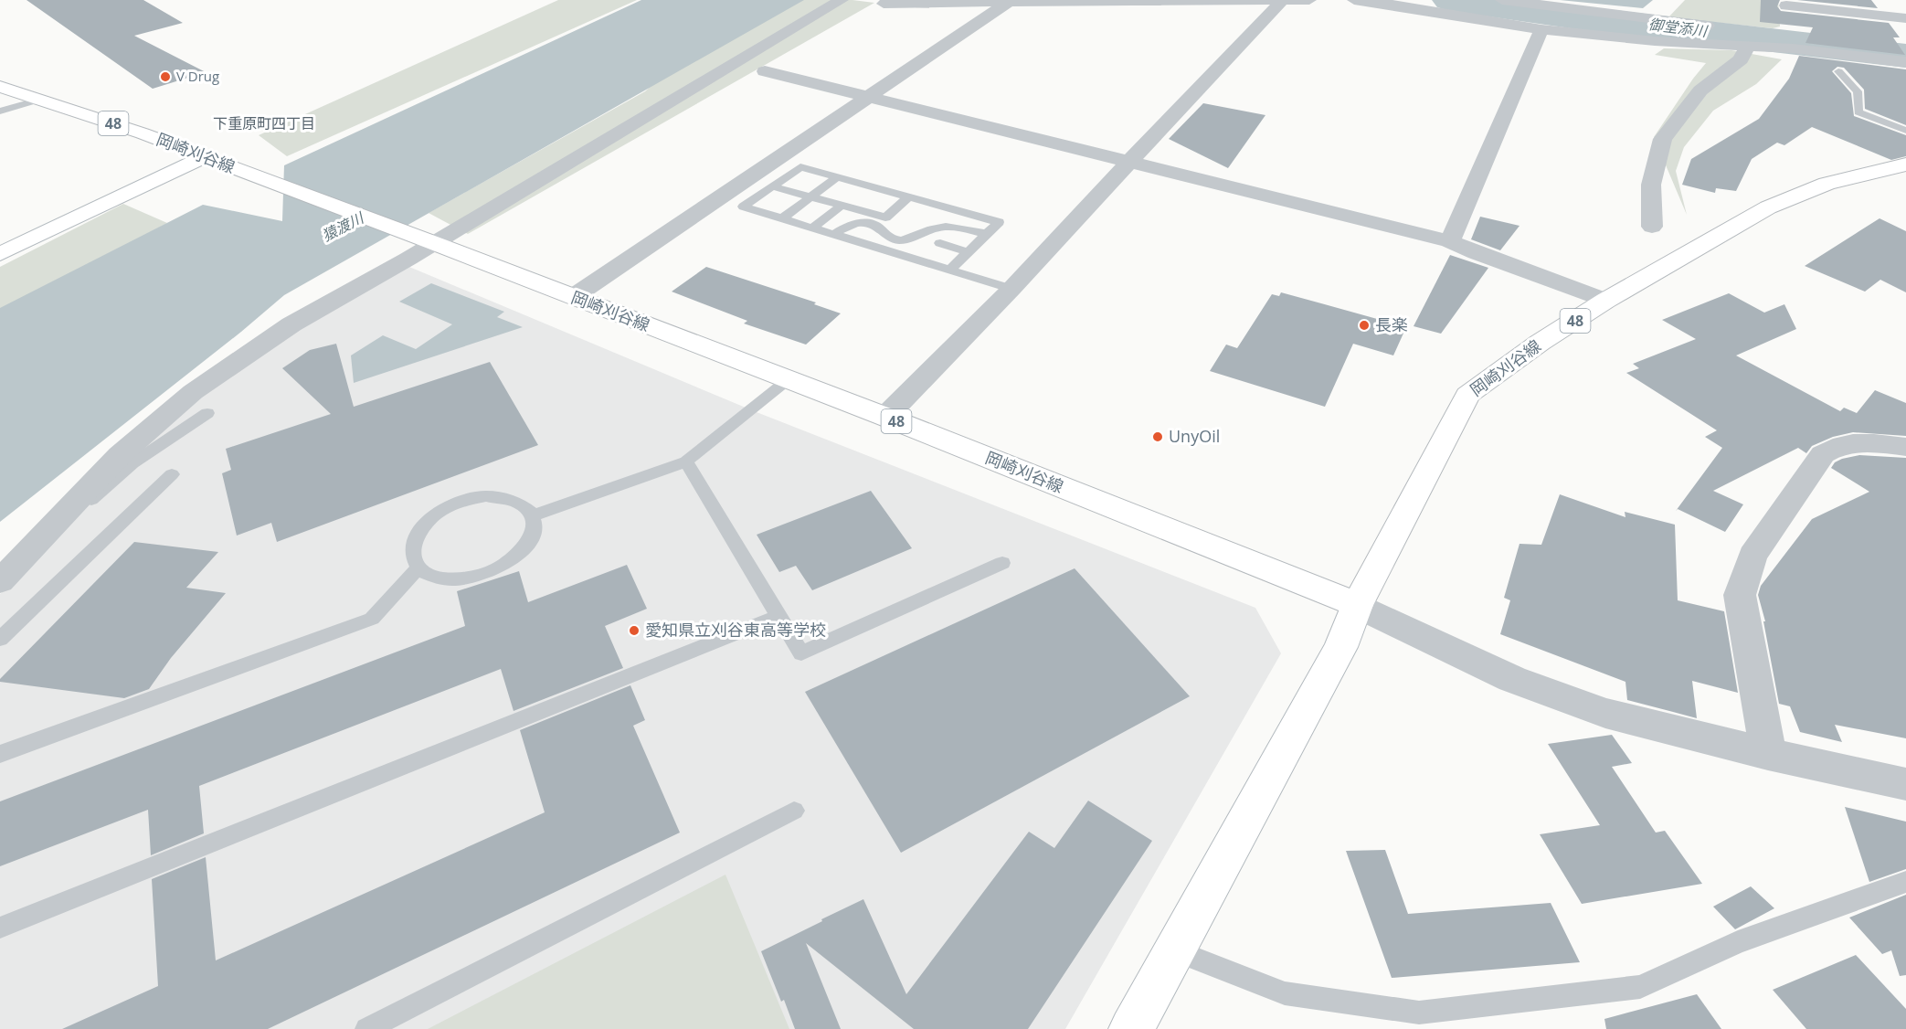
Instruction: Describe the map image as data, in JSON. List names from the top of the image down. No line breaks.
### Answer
{"streets":{"main road":["48","岡崎刈谷線"]},"districts":["下重原町四丁目"],"water":["御堂添川","猿渡川"],"places":["V Drug","長楽","UnyOil","愛知県立刈谷東高等学校"]}
